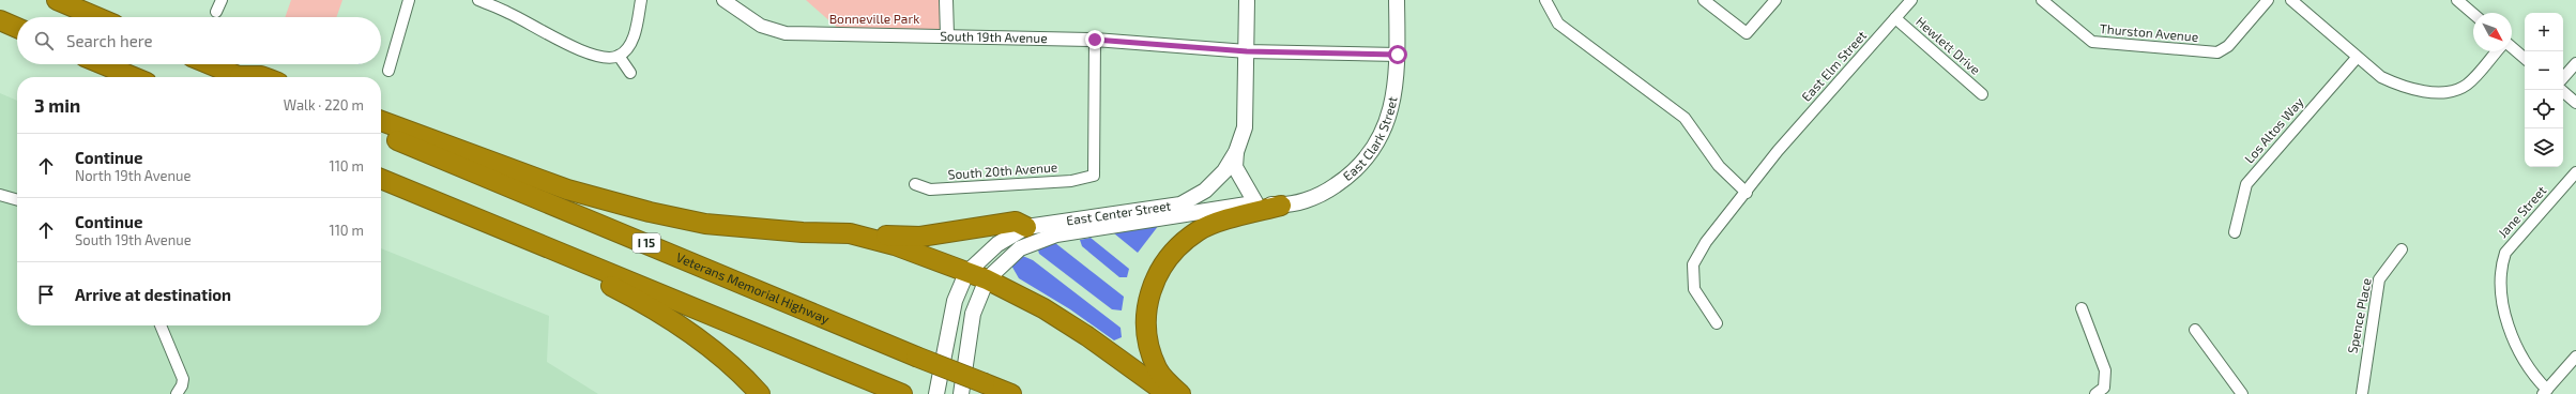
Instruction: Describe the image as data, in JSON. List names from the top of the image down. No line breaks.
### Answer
{"streets":{"highway":["I 15","Veterans Memorial Highway"],"main road":["East Clark Street","East Center Street"],"street":["Thurston Avenue","South 19th Avenue","Hewlett Drive","East Elm Street","Los Altos Way","South 20th Avenue","Jane Street","Spence Place"]},"crossings":[["South 19th Avenue","East Clark Street"],["South 19th Avenue","South 20th Avenue"],["South 19th Avenue","East Center Street"],["Hewlett Drive","East Elm Street"],["East Clark Street","East Center Street"]],"parks":["Bonneville Park"],"north":"bottom right","page":{"map_buttons":["+","−"],"search":"Search here","heading":["3 min","Walk · 220 m"],"list":[["Continue","North 19th Avenue","110 m"],["Continue","South 19th Avenue","110 m"],"Arrive at destination"]}}
